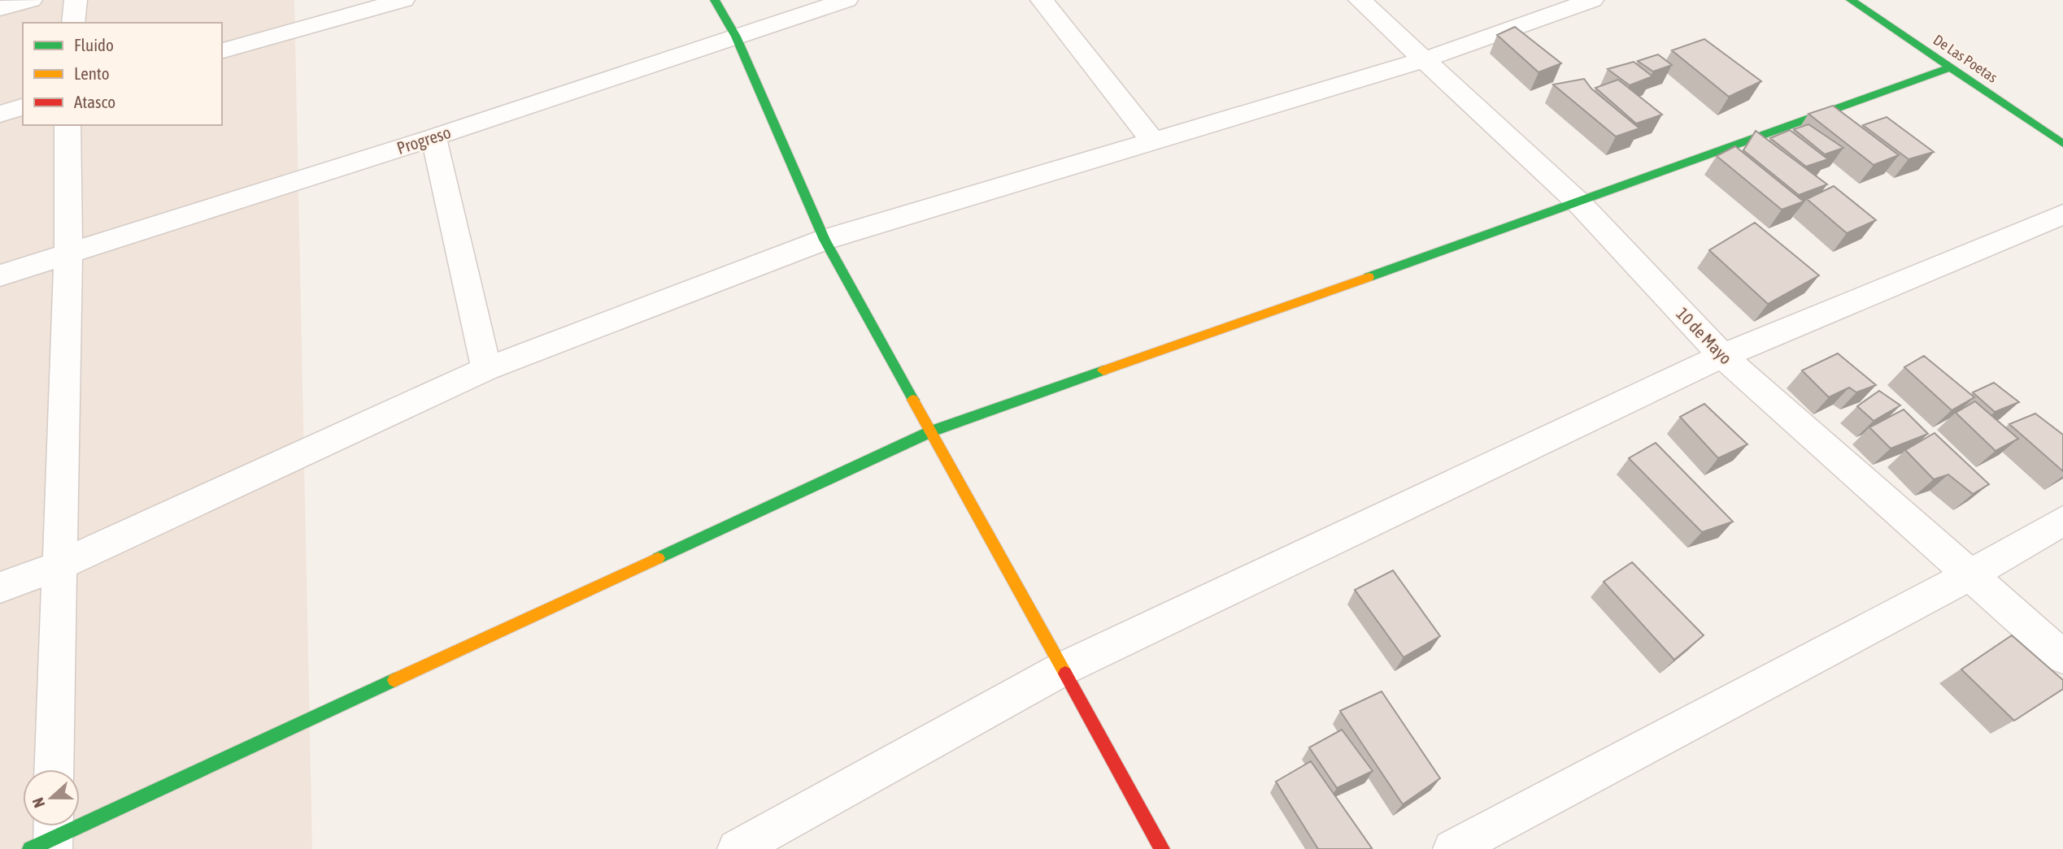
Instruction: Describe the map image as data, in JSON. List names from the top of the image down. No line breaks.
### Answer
{"streets":{"street":["De Las Poetas","Progreso","10 de Mayo"]},"legend":["Fluido","Lento","Atasco"],"north":"left"}
